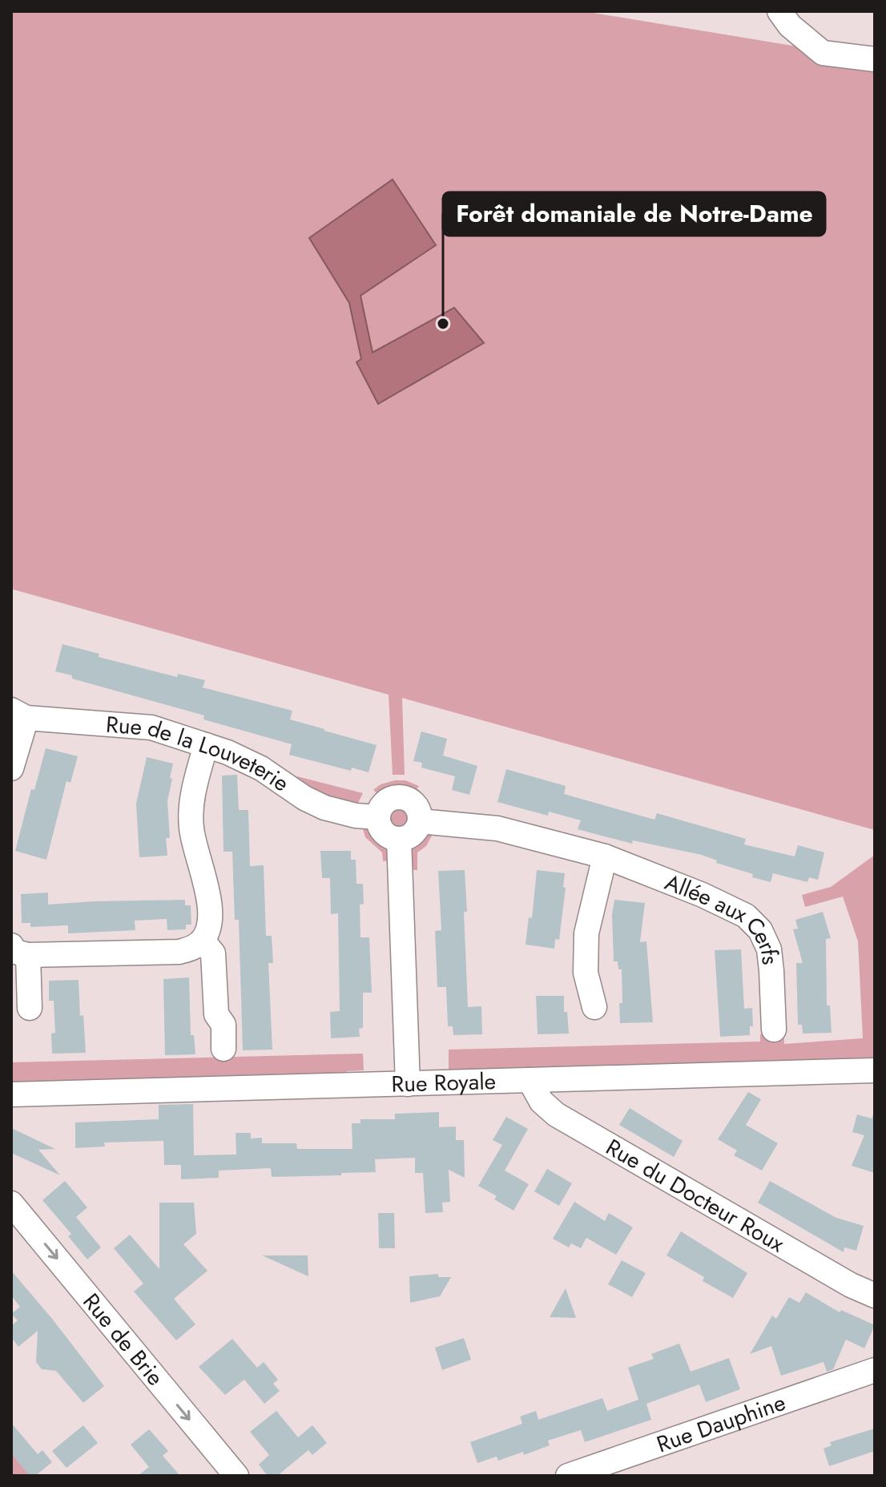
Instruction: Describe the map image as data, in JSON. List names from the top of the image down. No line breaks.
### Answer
{"streets":{"street":["Rue de la Louveterie","Allée aux Cerfs","Rue Royale","Rue du Docteur Roux","Rue de Brie","Rue Dauphine"]},"crossings":[["Rue de la Louveterie","Allée aux Cerfs"],["Rue Royale","Rue du Docteur Roux"]],"one_way":["Rue de Brie"],"places":["Forêt domaniale de Notre-Dame"]}
